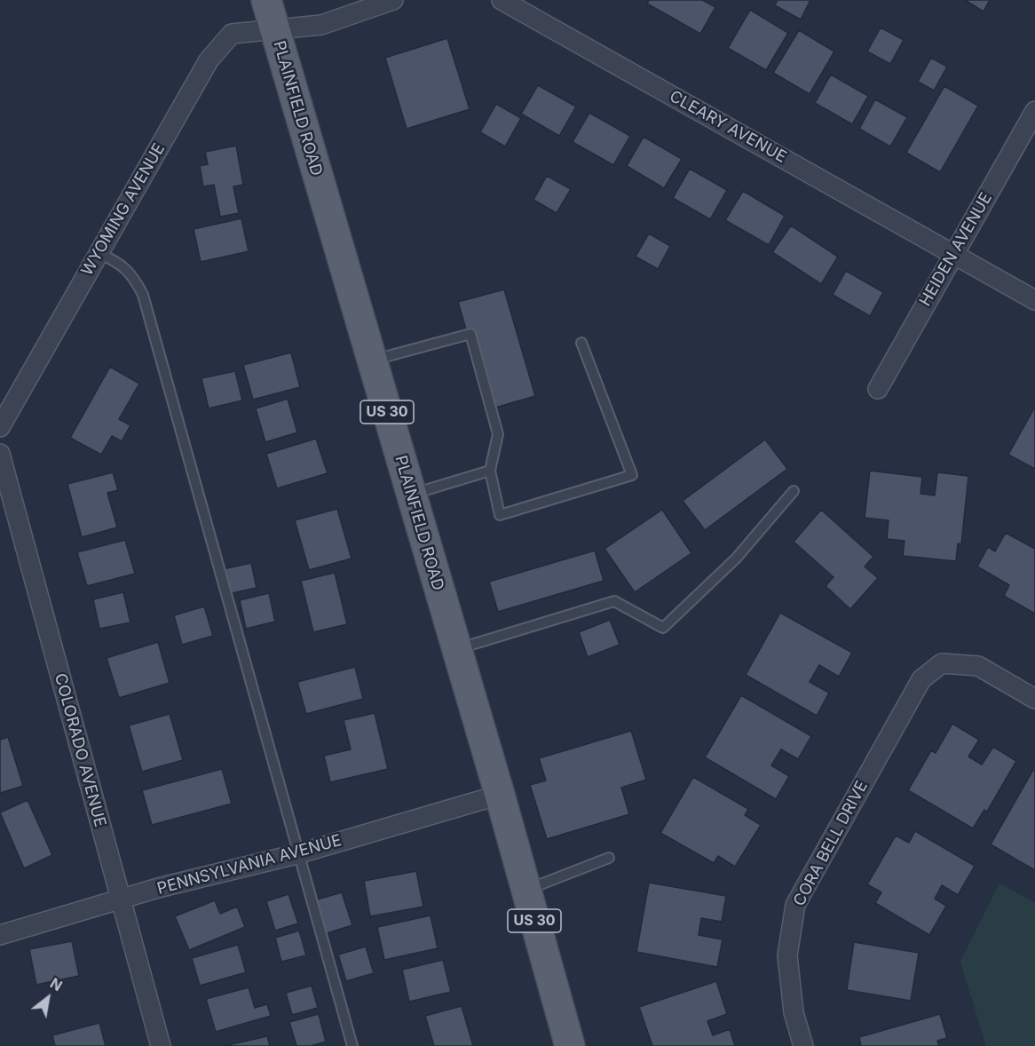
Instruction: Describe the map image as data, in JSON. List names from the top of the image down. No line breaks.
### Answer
{"streets":{"main road":["PLAINFIELD ROAD","US 30"],"street":["CLEARY AVENUE","WYOMING AVENUE","HEIDEN AVENUE","COLORADO AVENUE","CORA BELL DRIVE","PENNSYLVANIA AVENUE"]},"crossings":[["PLAINFIELD ROAD","WYOMING AVENUE"],["PLAINFIELD ROAD","PENNSYLVANIA AVENUE"],["CLEARY AVENUE","HEIDEN AVENUE"],["COLORADO AVENUE","PENNSYLVANIA AVENUE"]],"north":"top right"}
